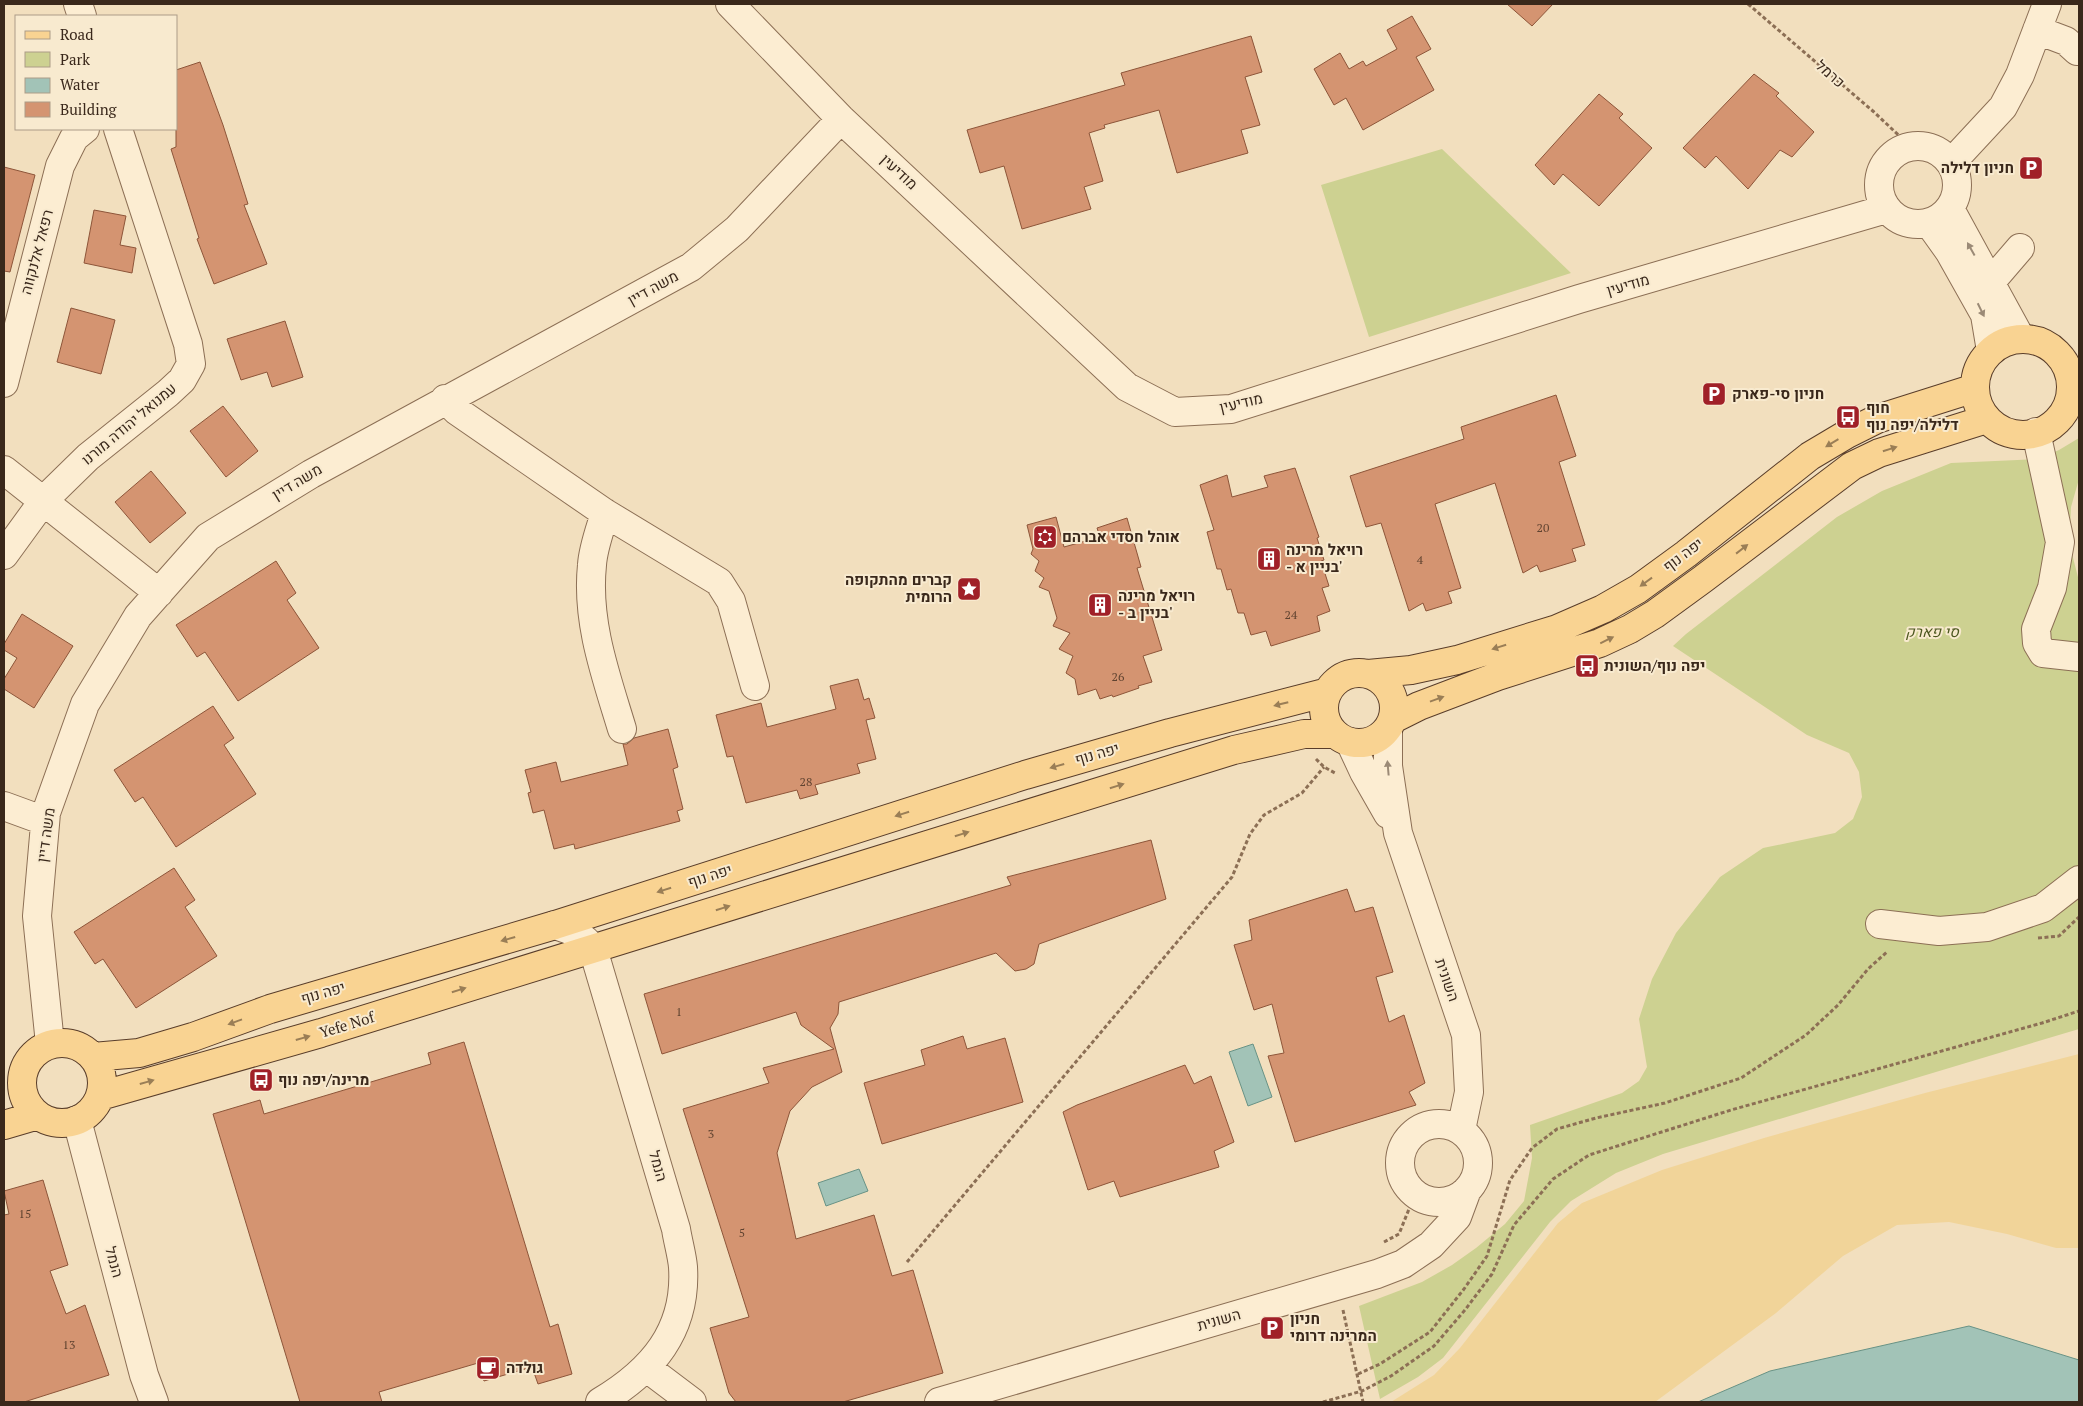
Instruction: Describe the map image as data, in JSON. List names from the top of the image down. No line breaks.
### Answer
{"streets":{"main road":["יפה נוף","Yefe Nof"],"street":["מודיעין","רפאל אלנקווה","משה דיין","עמנואל יהודה מורנו","השונית","הנמל"],"path":["כרמל"]},"crossings":[["כרמל","מודיעין"],["מודיעין","משה דיין"],["משה דיין","יפה נוף"],["משה דיין","Yefe Nof"],["משה דיין","הנמל"],["יפה נוף","השונית"],["יפה נוף","Yefe Nof"],["יפה נוף","הנמל"],["Yefe Nof","הנמל"]],"one_way":["Yefe Nof"],"parks":["סי פארק"],"places":{"parking":["חניון דלילה","חניון סי-פארק","חניון המרינה דרומי"],"bus stop":["חוף דלילה/יפה נוף","יפה נוף/השונית","מרינה/יפה נוף"],"synagogue":["אוהל חסדי אברהם"],"building":["רויאל מרינה - בניין א'","רויאל מרינה - בניין ב'"],"place":["קברים מהתקופה הרומית"],"cafe":["גולדה"]},"house_numbers":["20","4","24","26","28","1","3","15","5","13"],"legend":["Road","Park","Water","Building"]}
